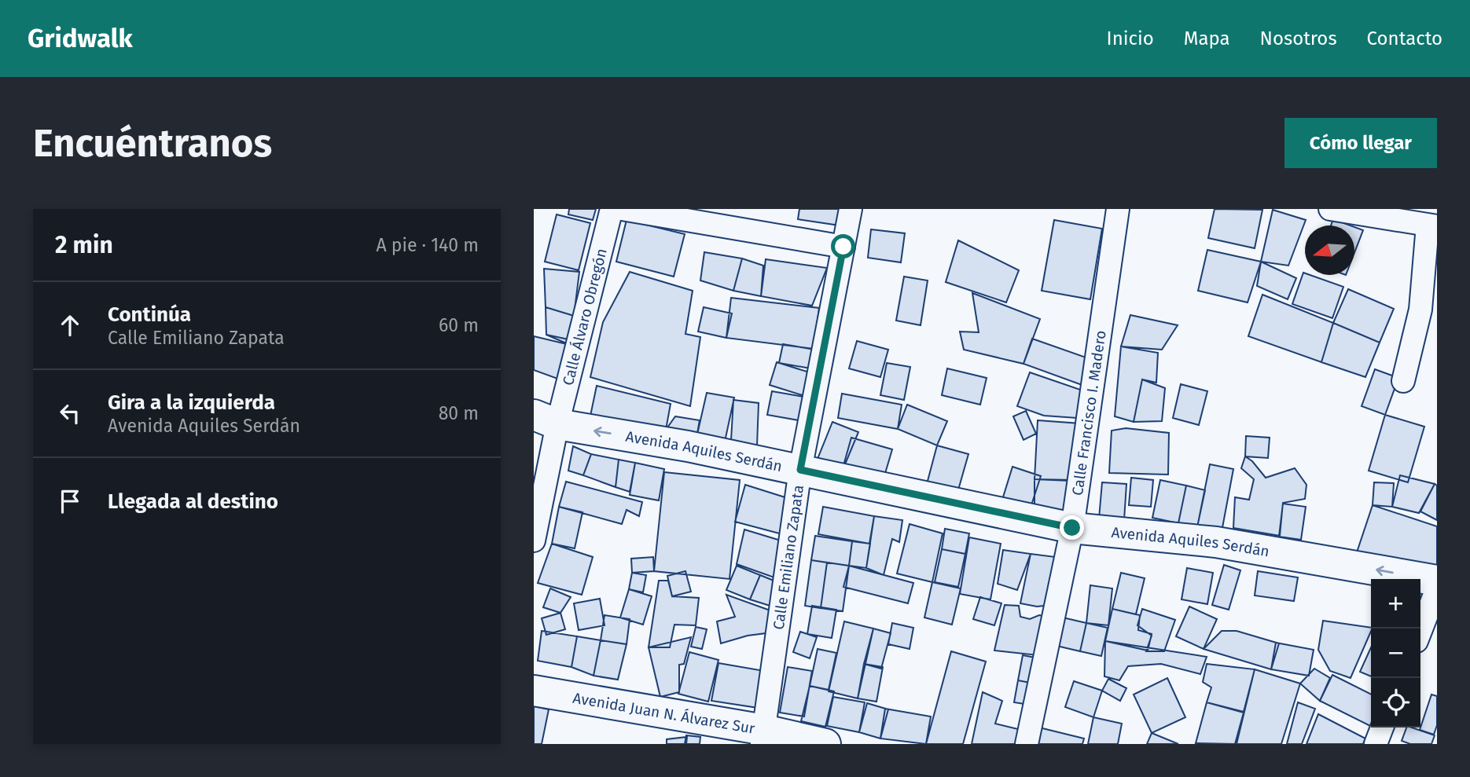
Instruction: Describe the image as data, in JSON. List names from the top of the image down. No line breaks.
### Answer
{"streets":{"main road":["Avenida Aquiles Serdán","Avenida Juan N. Álvarez Sur"],"street":["Calle Álvaro Obregón","Calle Francisco I. Madero","Calle Emiliano Zapata"]},"crossings":[["Calle Álvaro Obregón","Avenida Aquiles Serdán"],["Calle Francisco I. Madero","Avenida Aquiles Serdán"],["Avenida Aquiles Serdán","Calle Emiliano Zapata"],["Calle Emiliano Zapata","Avenida Juan N. Álvarez Sur"]],"one_way":["Avenida Aquiles Serdán"],"north":"left","page":{"header":"Gridwalk","nav":["Inicio","Mapa","Nosotros","Contacto"],"buttons":"Cómo llegar","title":"Encuéntranos","heading":["2 min","A pie · 140 m"],"list":[["Continúa","Calle Emiliano Zapata","60 m"],["Gira a la izquierda","Avenida Aquiles Serdán","80 m"],"Llegada al destino"],"map_buttons":["+","−"]}}
